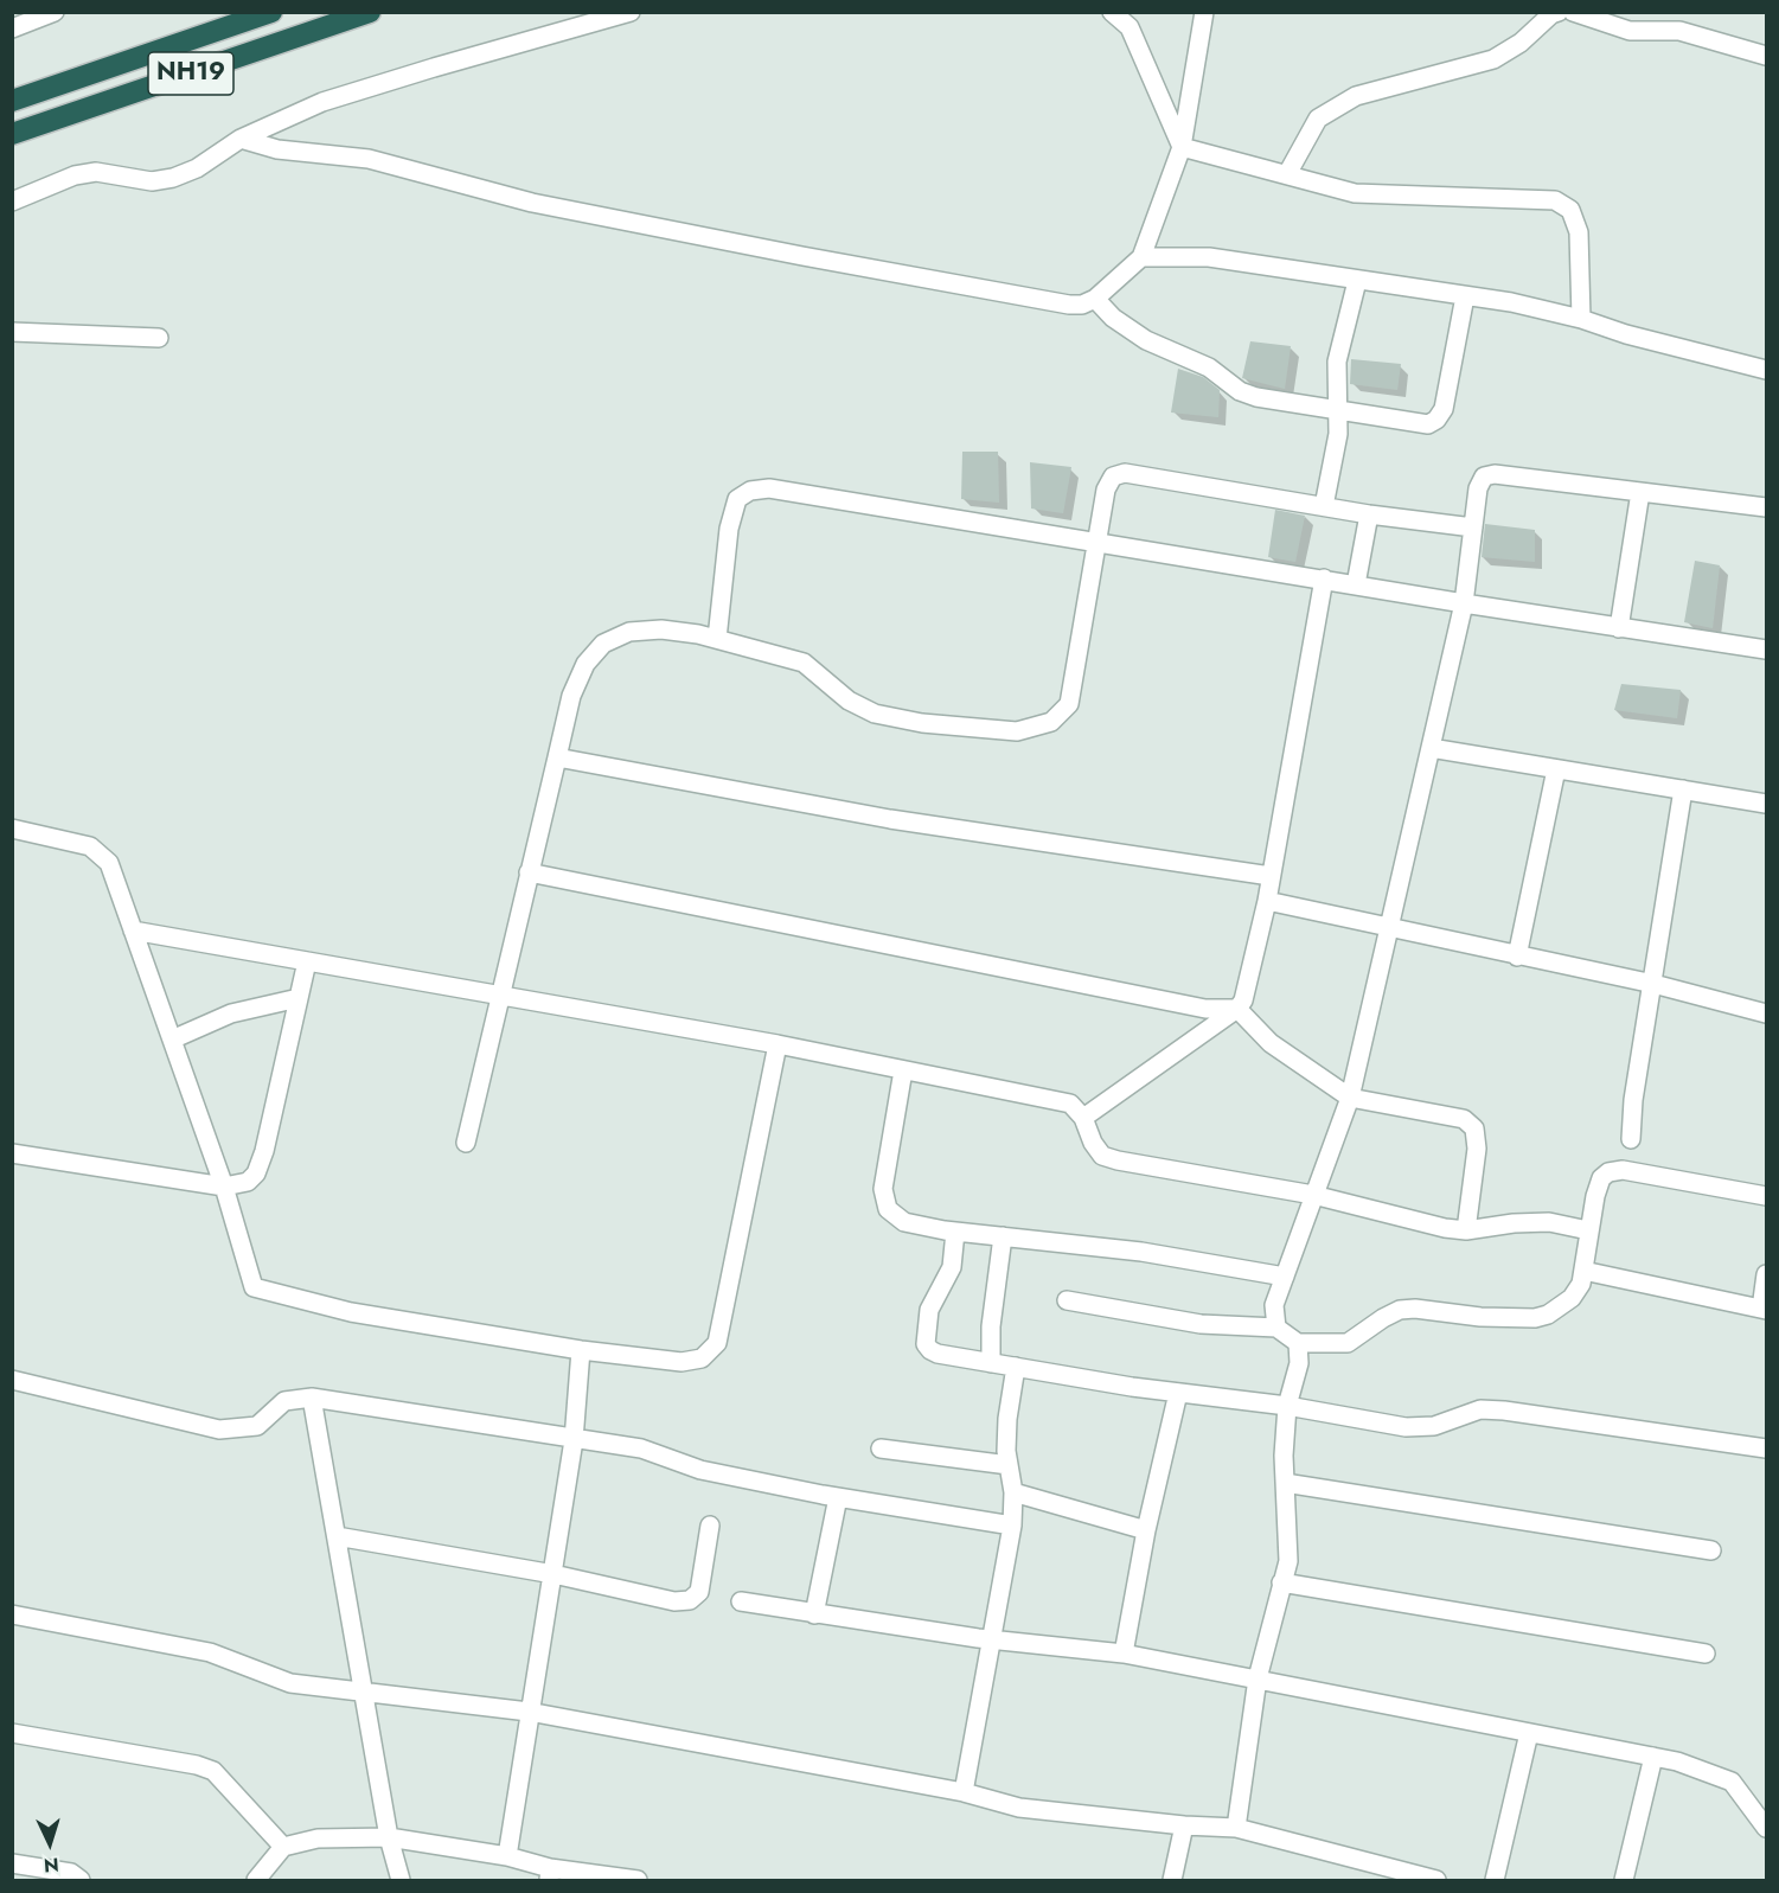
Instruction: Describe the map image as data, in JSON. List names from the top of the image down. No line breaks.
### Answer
{"streets":{"highway":["NH19"]},"north":"bottom"}
